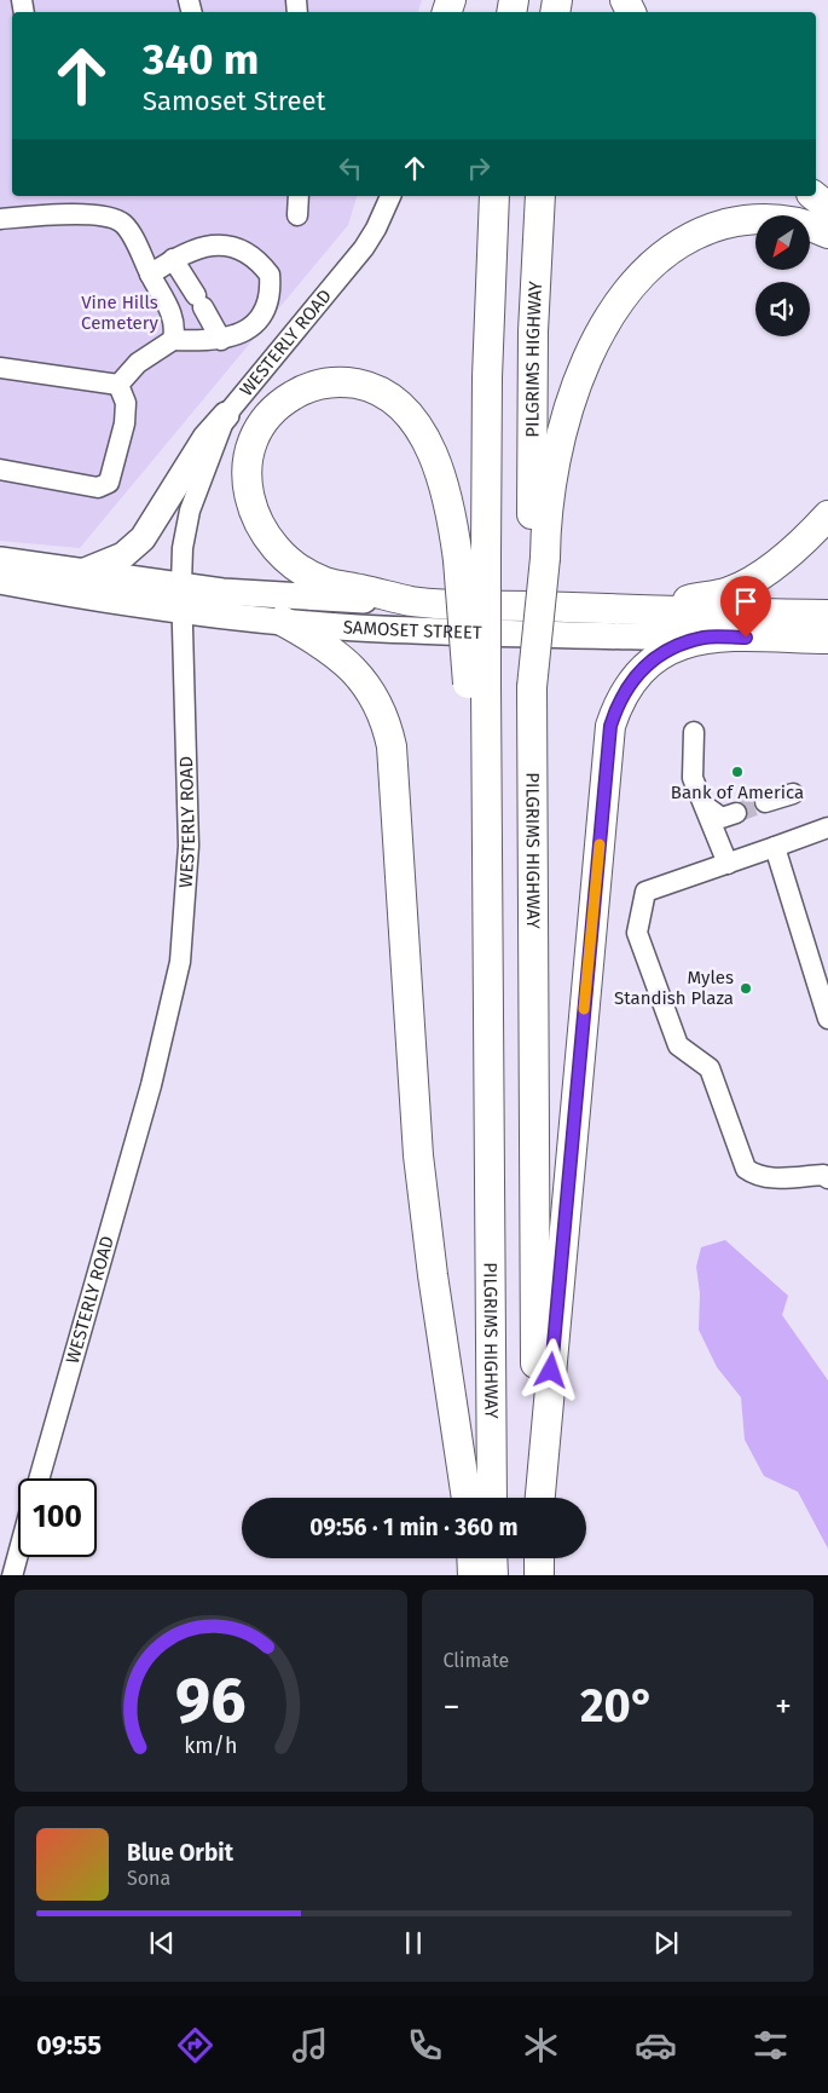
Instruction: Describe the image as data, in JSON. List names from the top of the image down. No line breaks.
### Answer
{"streets":{"highway":["PILGRIMS HIGHWAY","SAMOSET STREET"],"street":["WESTERLY ROAD"]},"crossings":[["WESTERLY ROAD","SAMOSET STREET"]],"parks":["Vine Hills Cemetery"],"places":["Bank of America","Myles Standish Plaza"],"north":"bottom left","page":{"turn":["340 m","Samoset Street"],"limit":"100","trip":"09:56 · 1 min · 360 m","tile":"Climate","heat":["−","20°","+"],"song":["Blue Orbit","Sona"],"tabs":"09:55","gauge":["96","km/h"]}}
